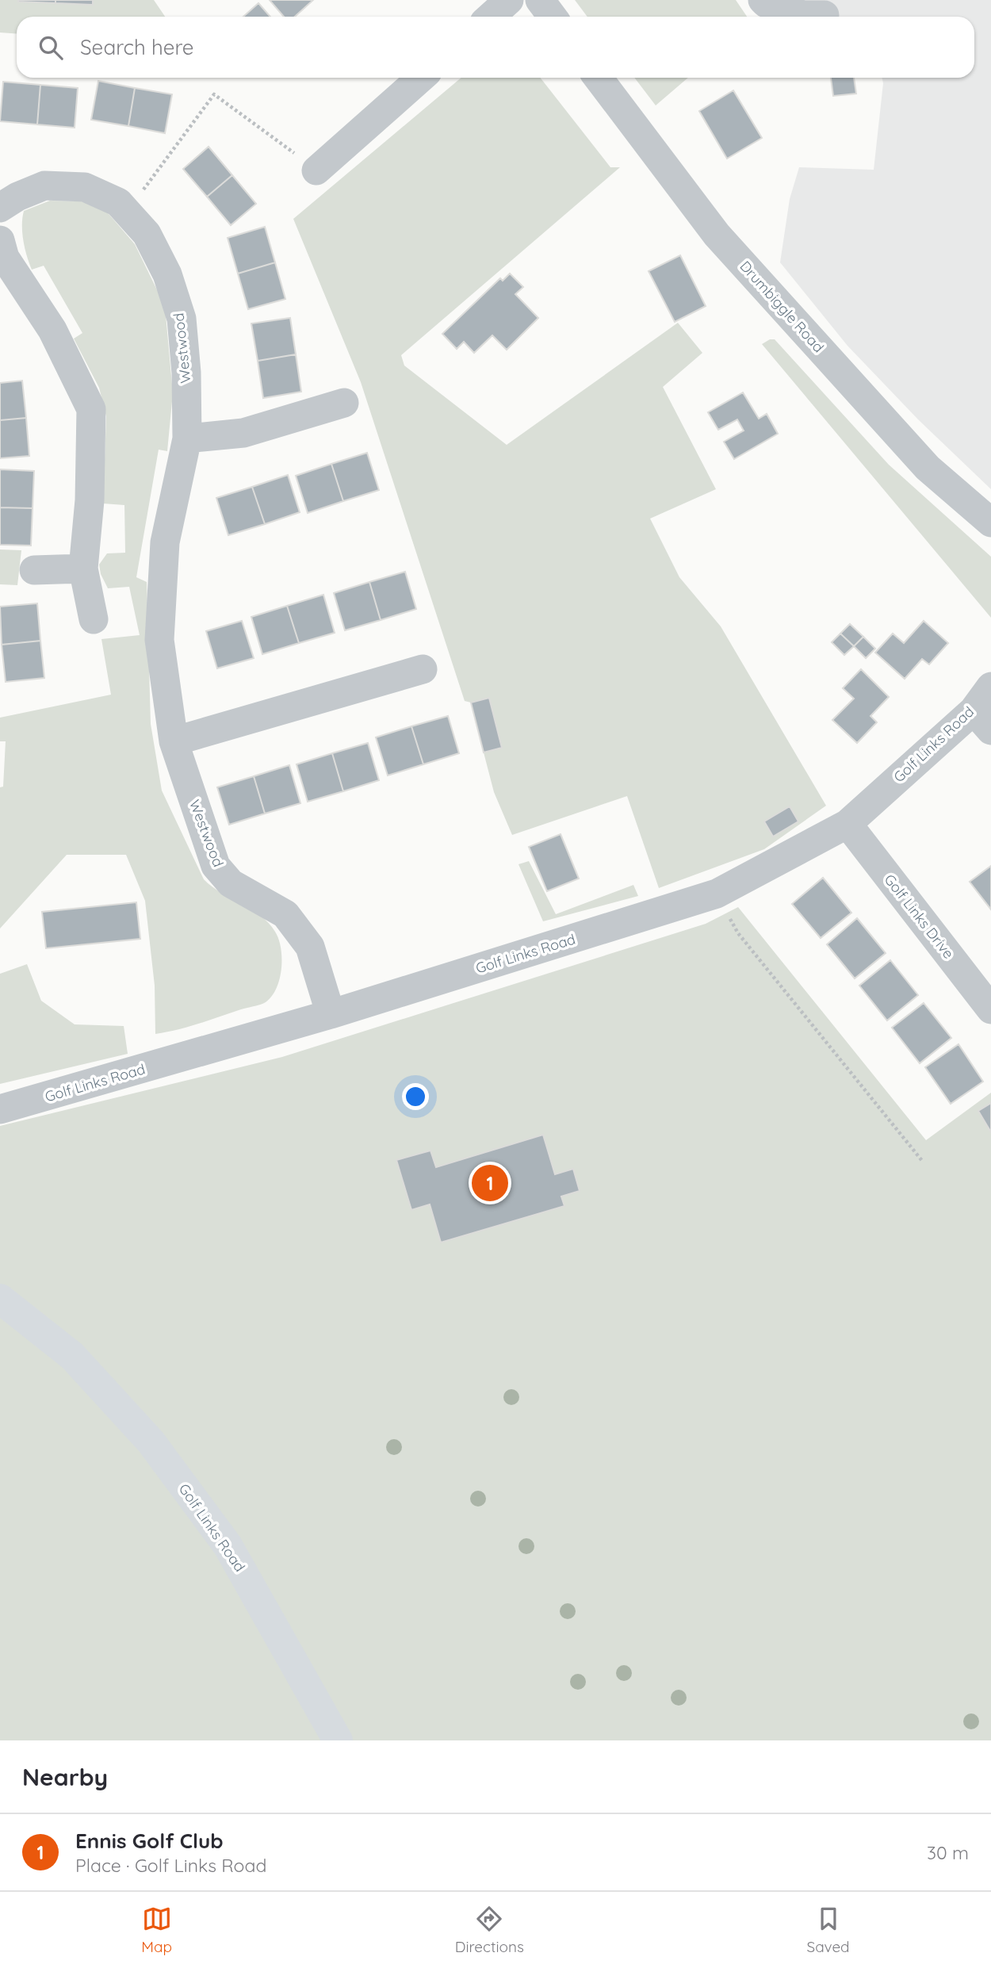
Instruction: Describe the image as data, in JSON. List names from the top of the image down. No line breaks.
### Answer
{"streets":{"main road":["Golf Links Road"],"street":["Drumbiggle Road","Westwood","Golf Links Drive"]},"crossings":[["Westwood","Golf Links Road"],["Golf Links Road","Golf Links Drive"]],"page":{"search":"Search here","pins":"1","heading":"Nearby","list":[{"mark":"1","name":"Ennis Golf Club","note":"Place · Golf Links Road","value":"30 m"}],"nav":["Map","Directions","Saved"]}}
